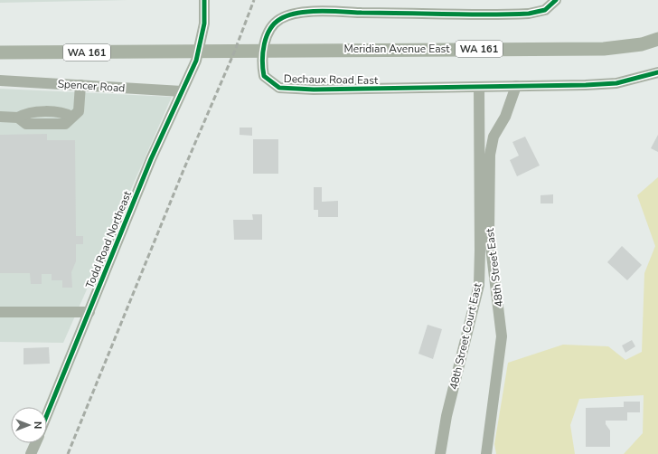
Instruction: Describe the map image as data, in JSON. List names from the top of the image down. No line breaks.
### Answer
{"streets":{"main road":["Meridian Avenue East","WA 161"],"street":["Dechaux Road East","Spencer Road","Todd Road Northeast","48th Street East","48th Street Court East"]},"crossings":[["Dechaux Road East","48th Street East"],["Dechaux Road East","48th Street Court East"],["Spencer Road","Todd Road Northeast"]],"north":"right"}
